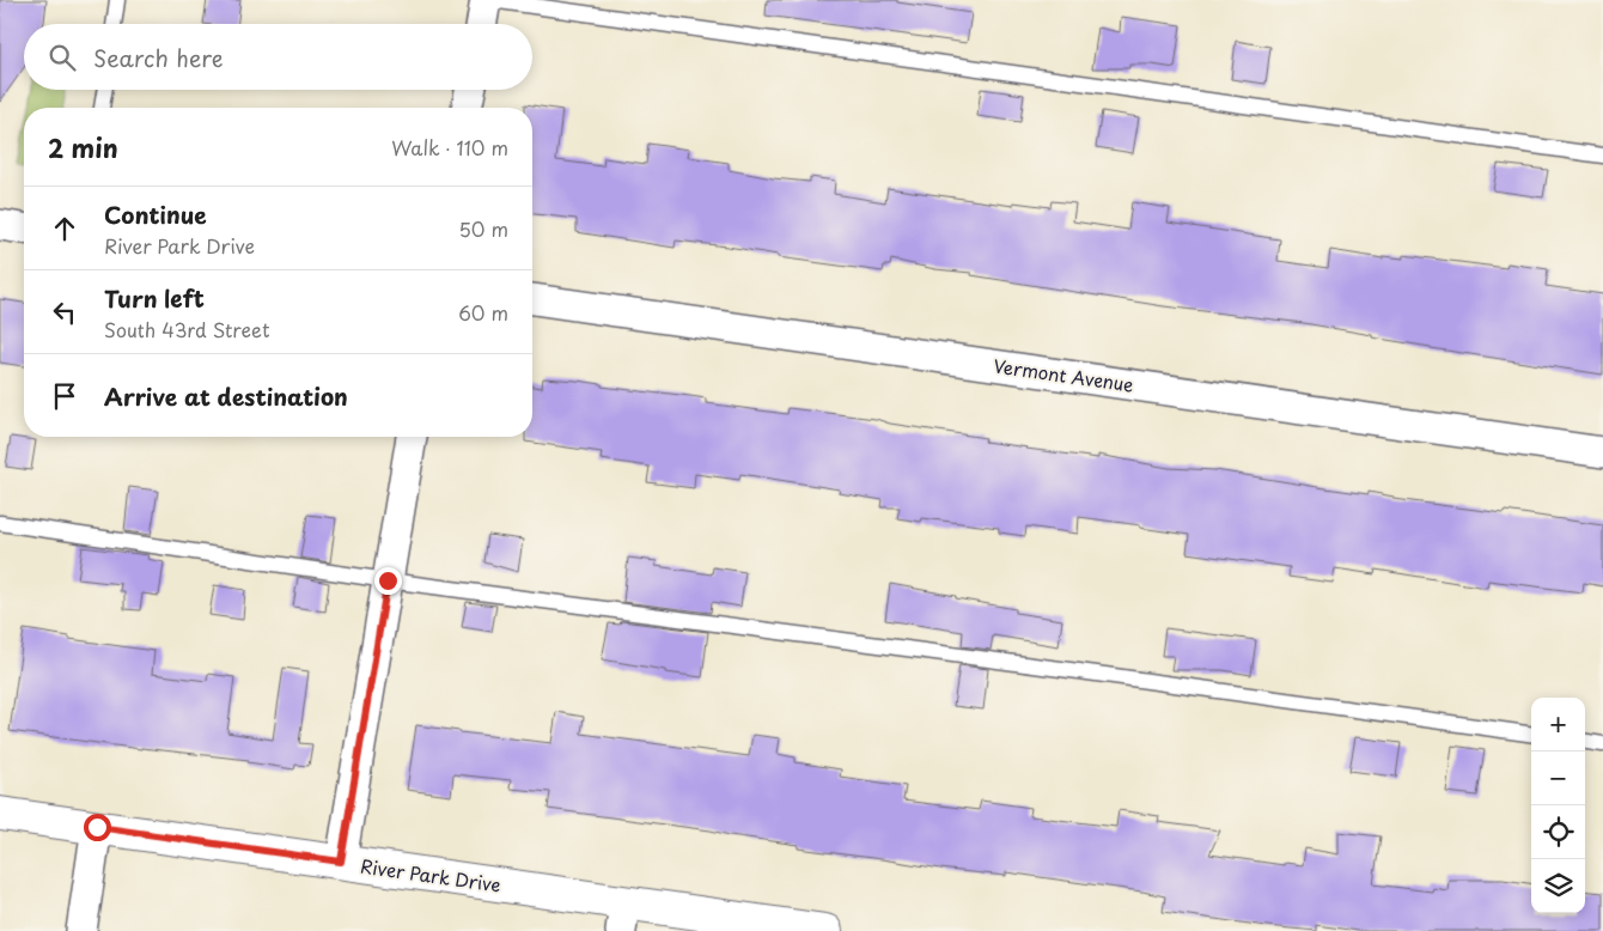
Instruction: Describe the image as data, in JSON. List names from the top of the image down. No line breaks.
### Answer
{"streets":{"street":["Vermont Avenue","River Park Drive"]},"page":{"search":"Search here","heading":["2 min","Walk · 110 m"],"list":[["Continue","River Park Drive","50 m"],["Turn left","South 43rd Street","60 m"],"Arrive at destination"],"map_buttons":["+","−"]}}
